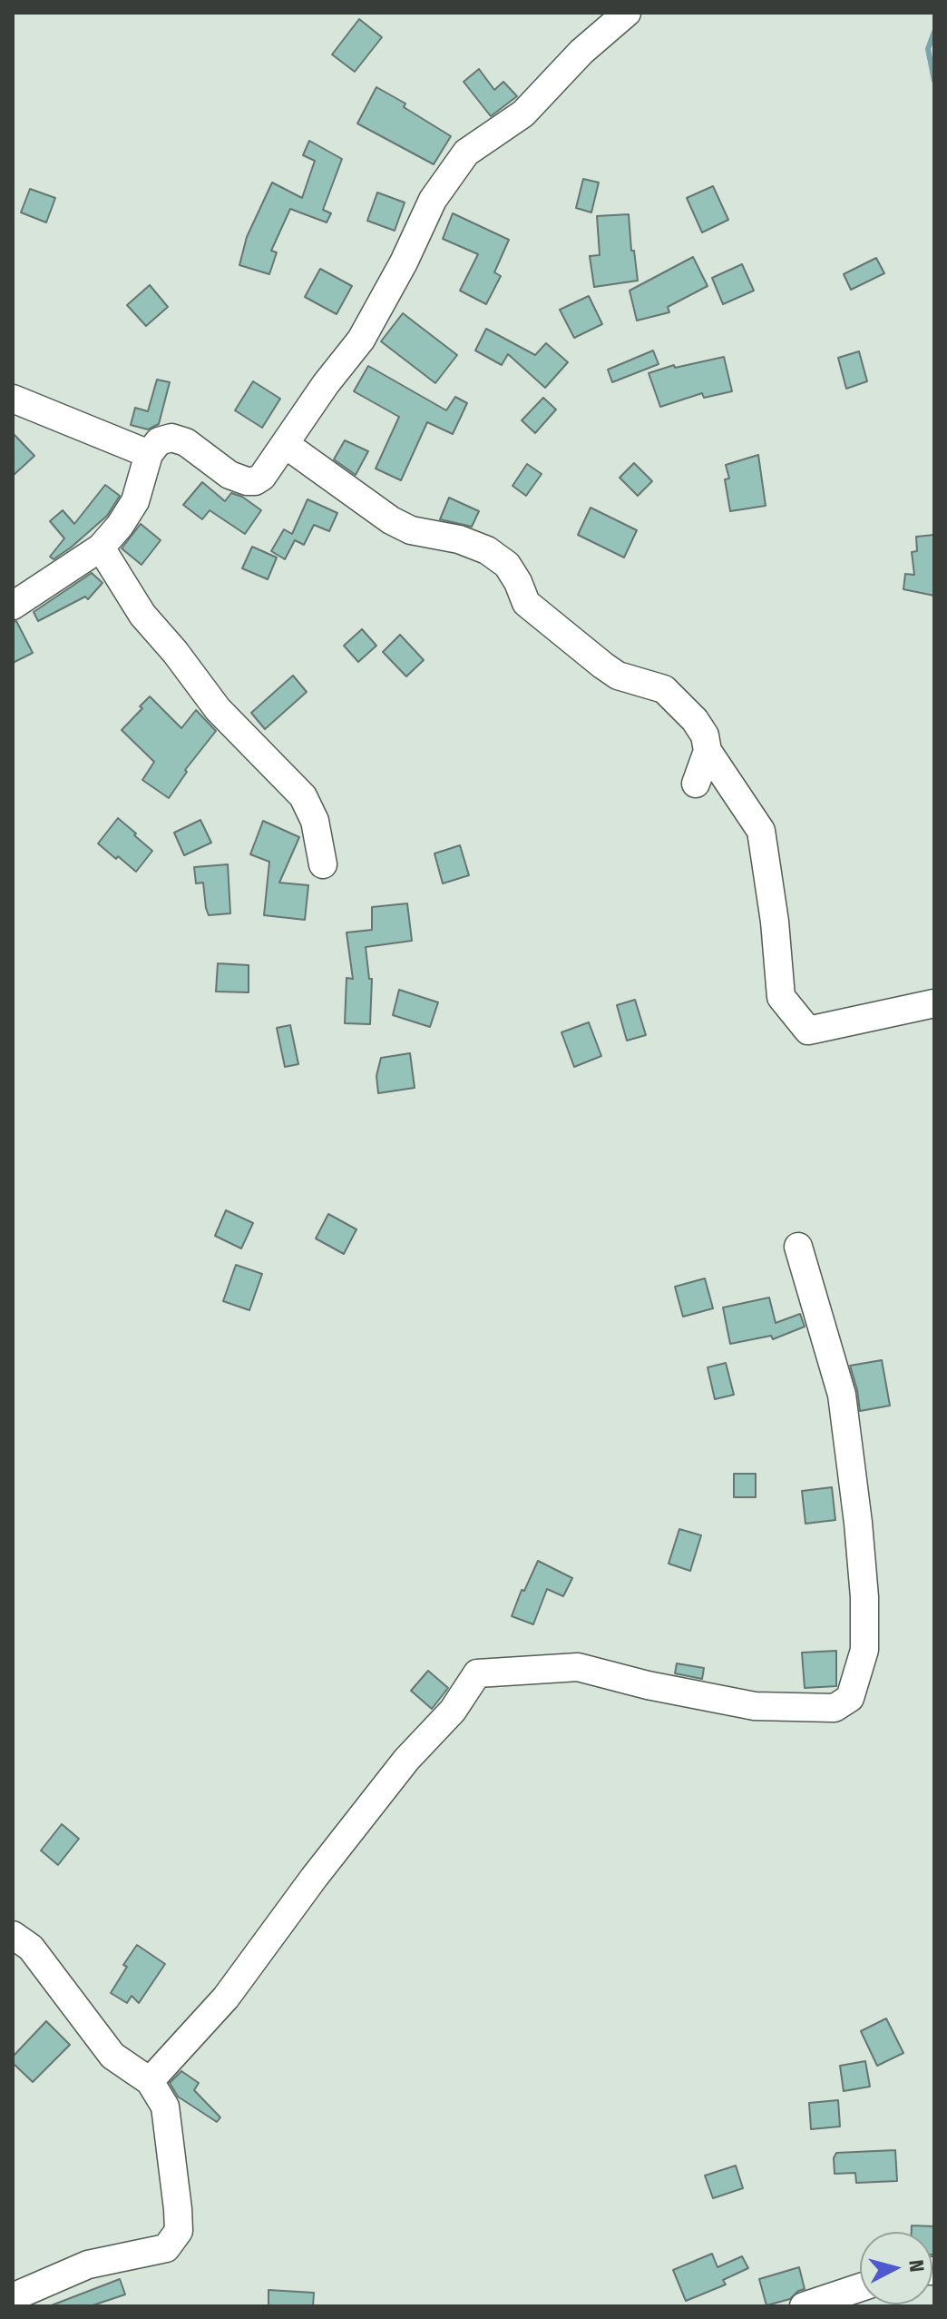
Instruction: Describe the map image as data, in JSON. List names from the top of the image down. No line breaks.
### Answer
{"north":"right"}
